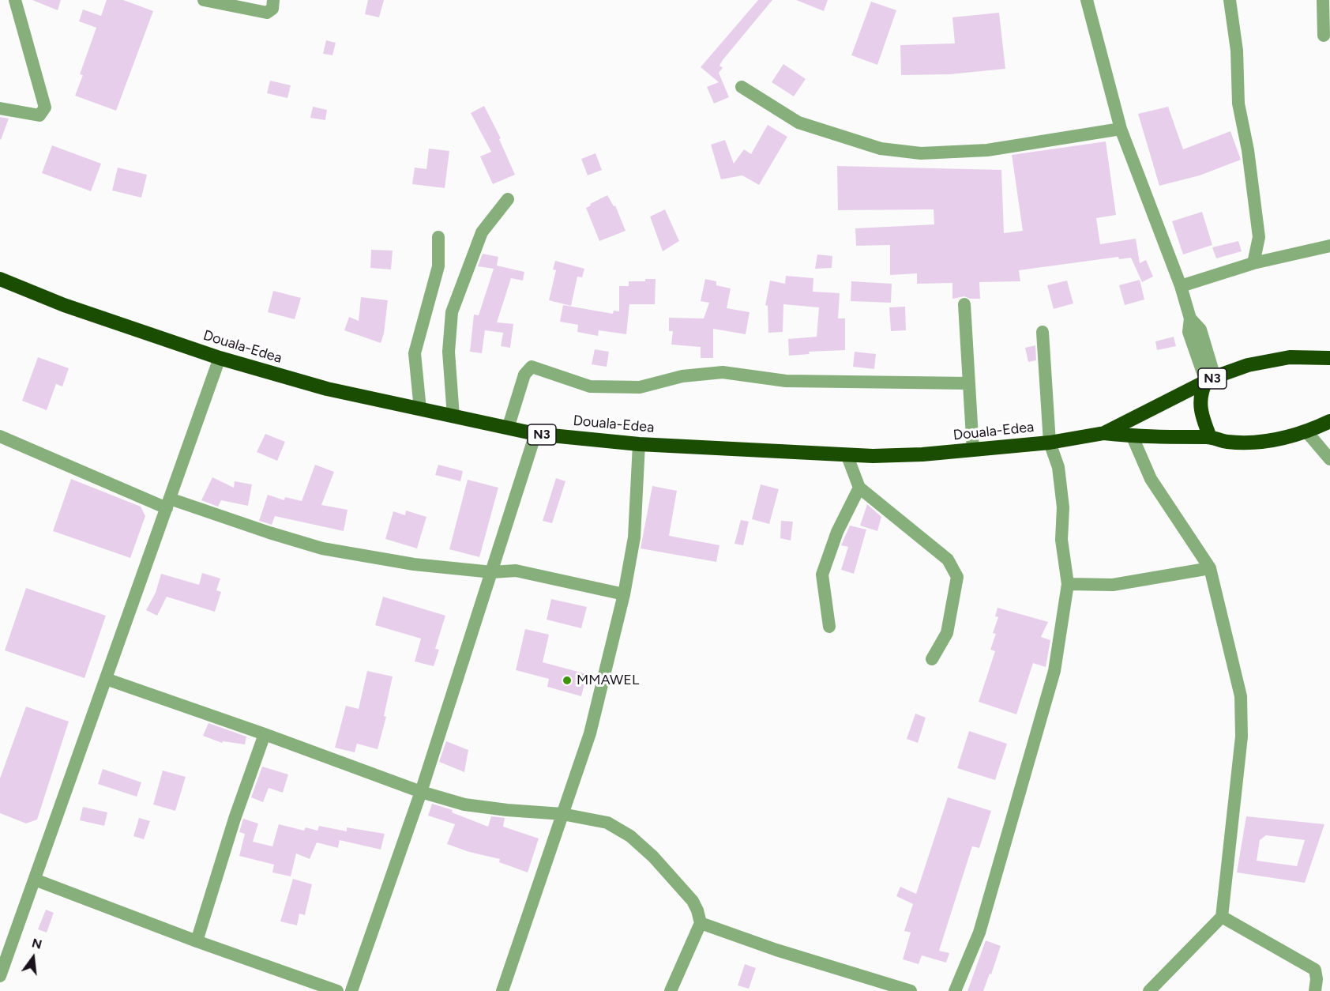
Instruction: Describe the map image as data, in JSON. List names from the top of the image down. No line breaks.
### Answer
{"streets":{"highway":["Douala-Edea","N3"]},"places":["MMAWEL"],"north":"top"}
